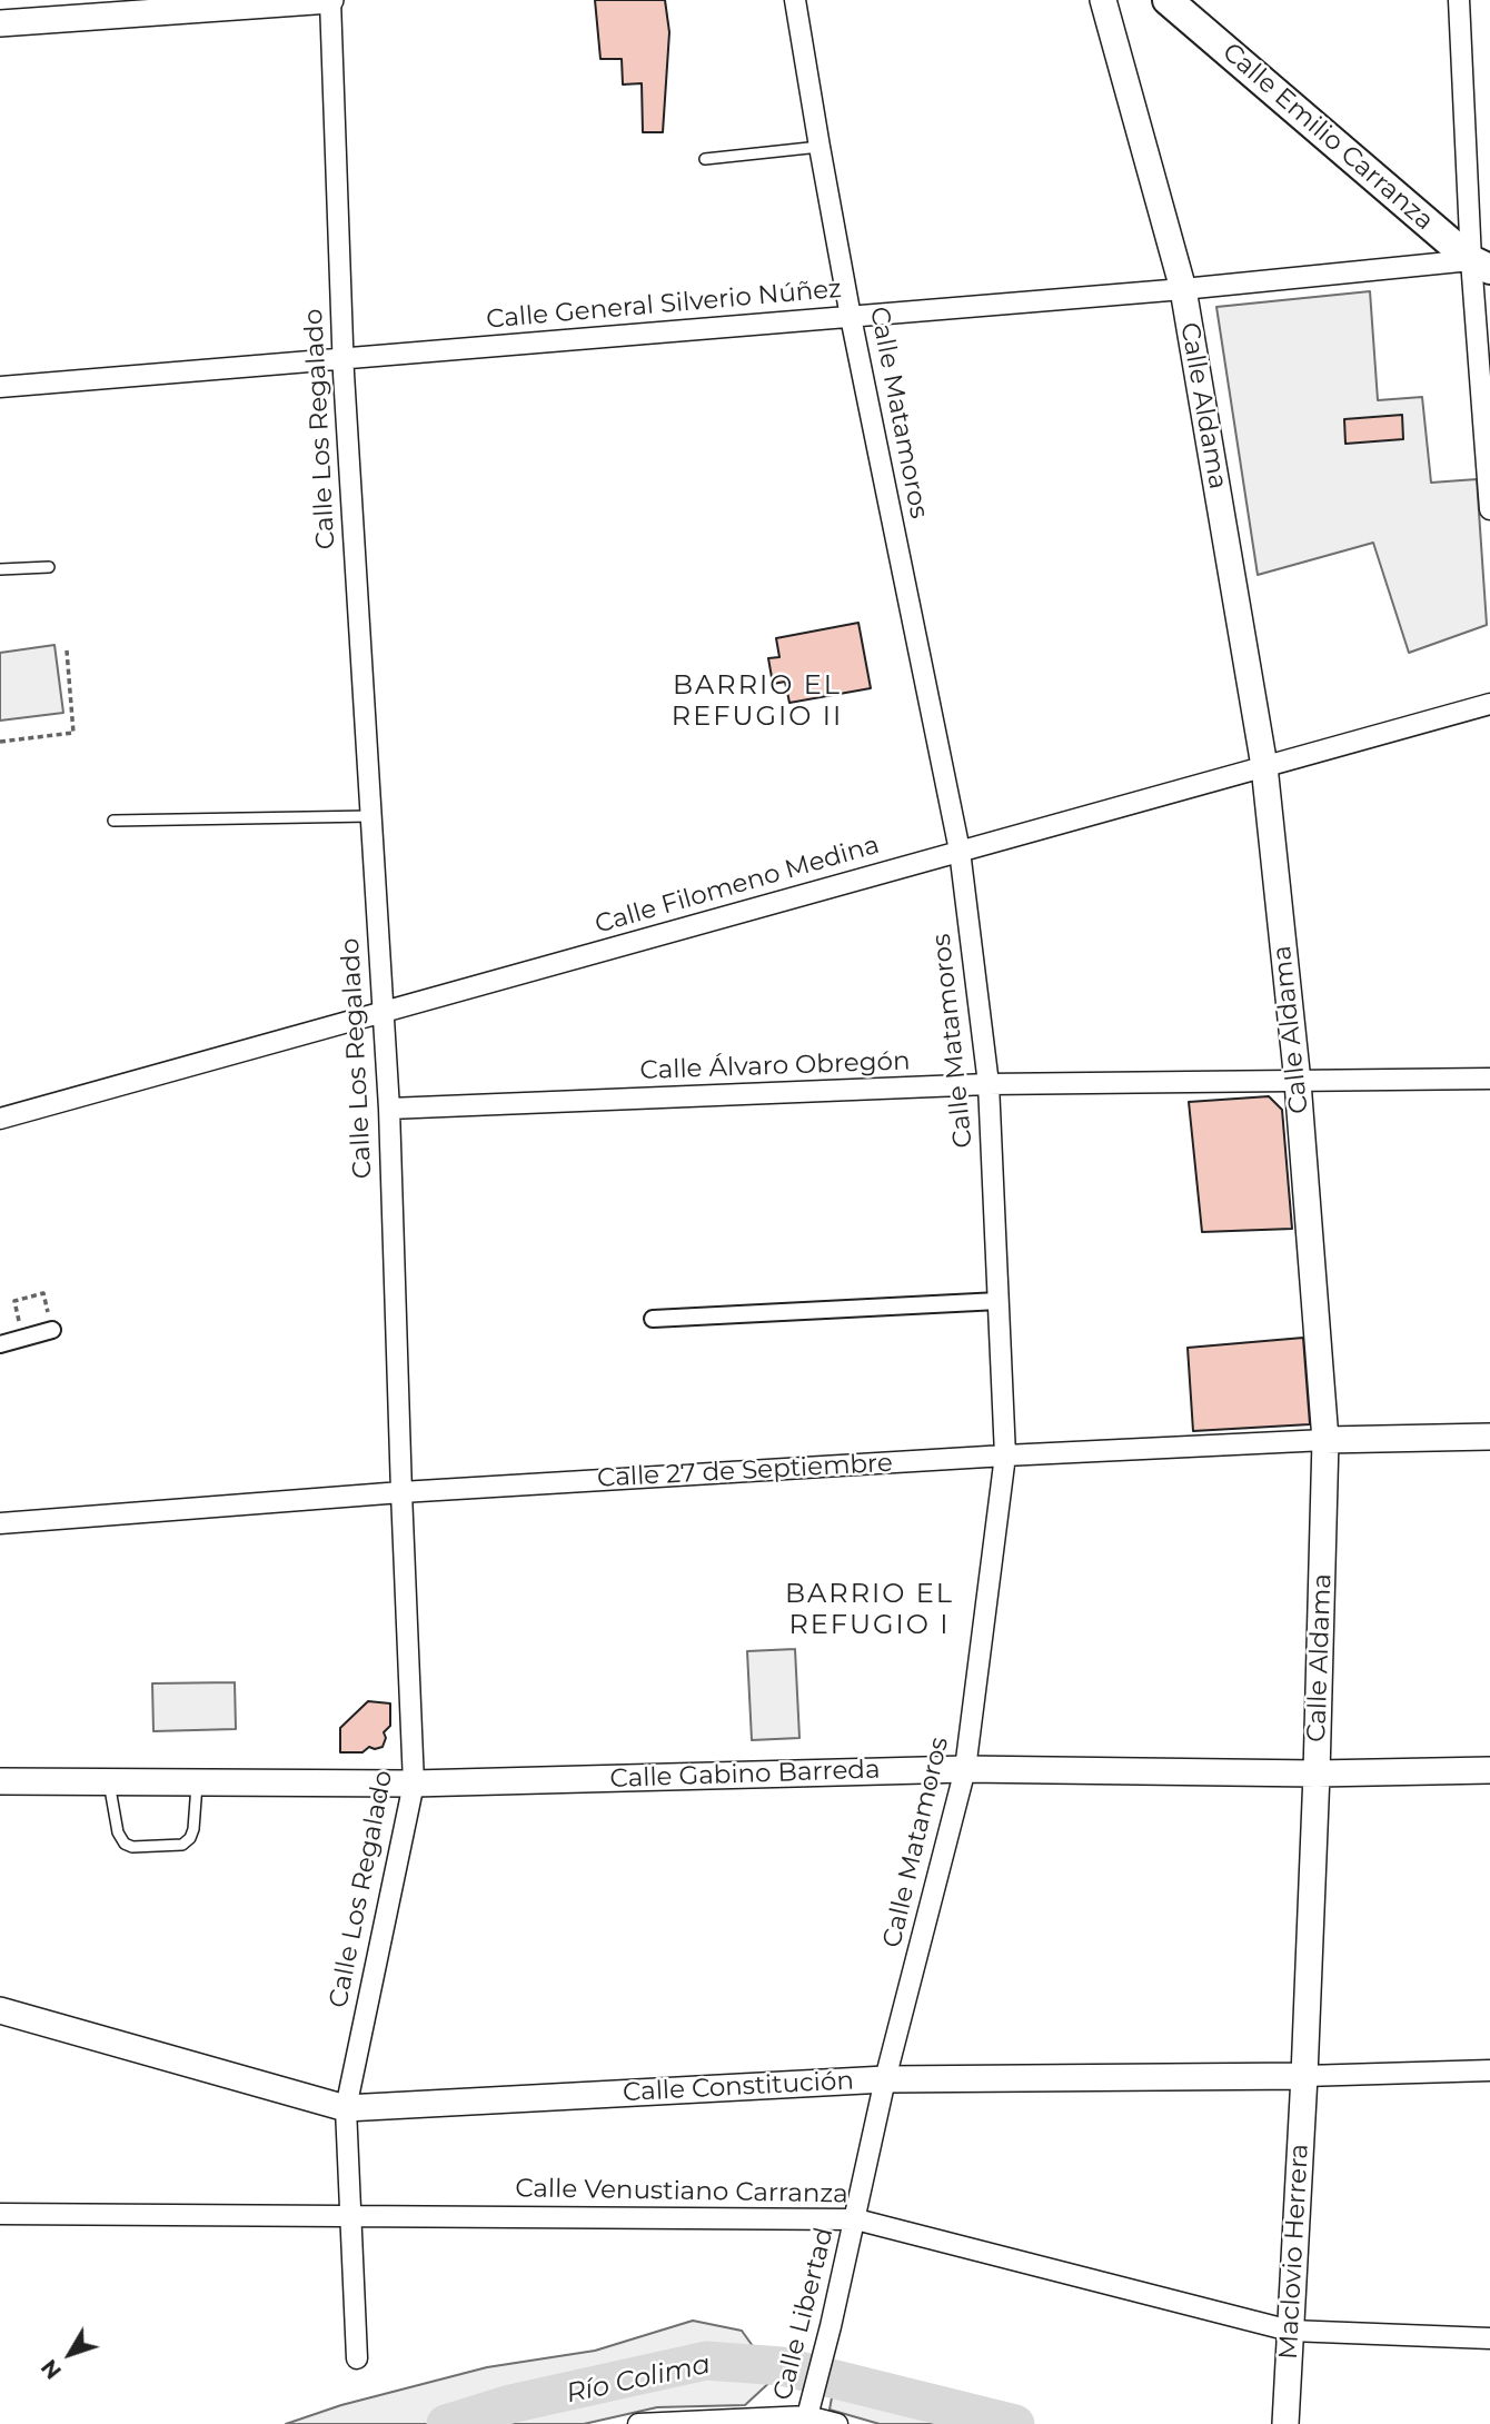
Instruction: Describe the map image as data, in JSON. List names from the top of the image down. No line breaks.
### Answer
{"streets":{"main road":["Calle Emilio Carranza"],"street":["Calle General Silverio Núñez","Calle Aldama","Calle Matamoros","Calle Los Regalado","Calle Filomeno Medina","Calle Álvaro Obregón","Calle 27 de Septiembre","Calle Gabino Barreda","Calle Constitución","Calle Venustiano Carranza","Maclovio Herrera","Calle Libertad"]},"crossings":[["Calle Emilio Carranza","Calle General Silverio Núñez"],["Calle General Silverio Núñez","Calle Aldama"],["Calle General Silverio Núñez","Calle Matamoros"],["Calle General Silverio Núñez","Calle Los Regalado"],["Calle Aldama","Calle Filomeno Medina"],["Calle Aldama","Calle Álvaro Obregón"],["Calle Aldama","Calle 27 de Septiembre"],["Calle Aldama","Calle Gabino Barreda"],["Calle Aldama","Calle Constitución"],["Calle Aldama","Maclovio Herrera"],["Calle Matamoros","Calle Filomeno Medina"],["Calle Matamoros","Calle Álvaro Obregón"],["Calle Matamoros","Calle 27 de Septiembre"],["Calle Matamoros","Calle Gabino Barreda"],["Calle Matamoros","Calle Constitución"],["Calle Matamoros","Calle Libertad"],["Calle Los Regalado","Calle Filomeno Medina"],["Calle Los Regalado","Calle Álvaro Obregón"],["Calle Los Regalado","Calle 27 de Septiembre"],["Calle Los Regalado","Calle Gabino Barreda"],["Calle Los Regalado","Calle Constitución"],["Calle Los Regalado","Calle Venustiano Carranza"],["Calle Constitución","Maclovio Herrera"],["Calle Constitución","Calle Libertad"],["Calle Venustiano Carranza","Maclovio Herrera"],["Calle Venustiano Carranza","Calle Libertad"]],"districts":["BARRIO EL REFUGIO II","BARRIO EL REFUGIO I"],"water":["Río Colima"],"north":"bottom left"}
